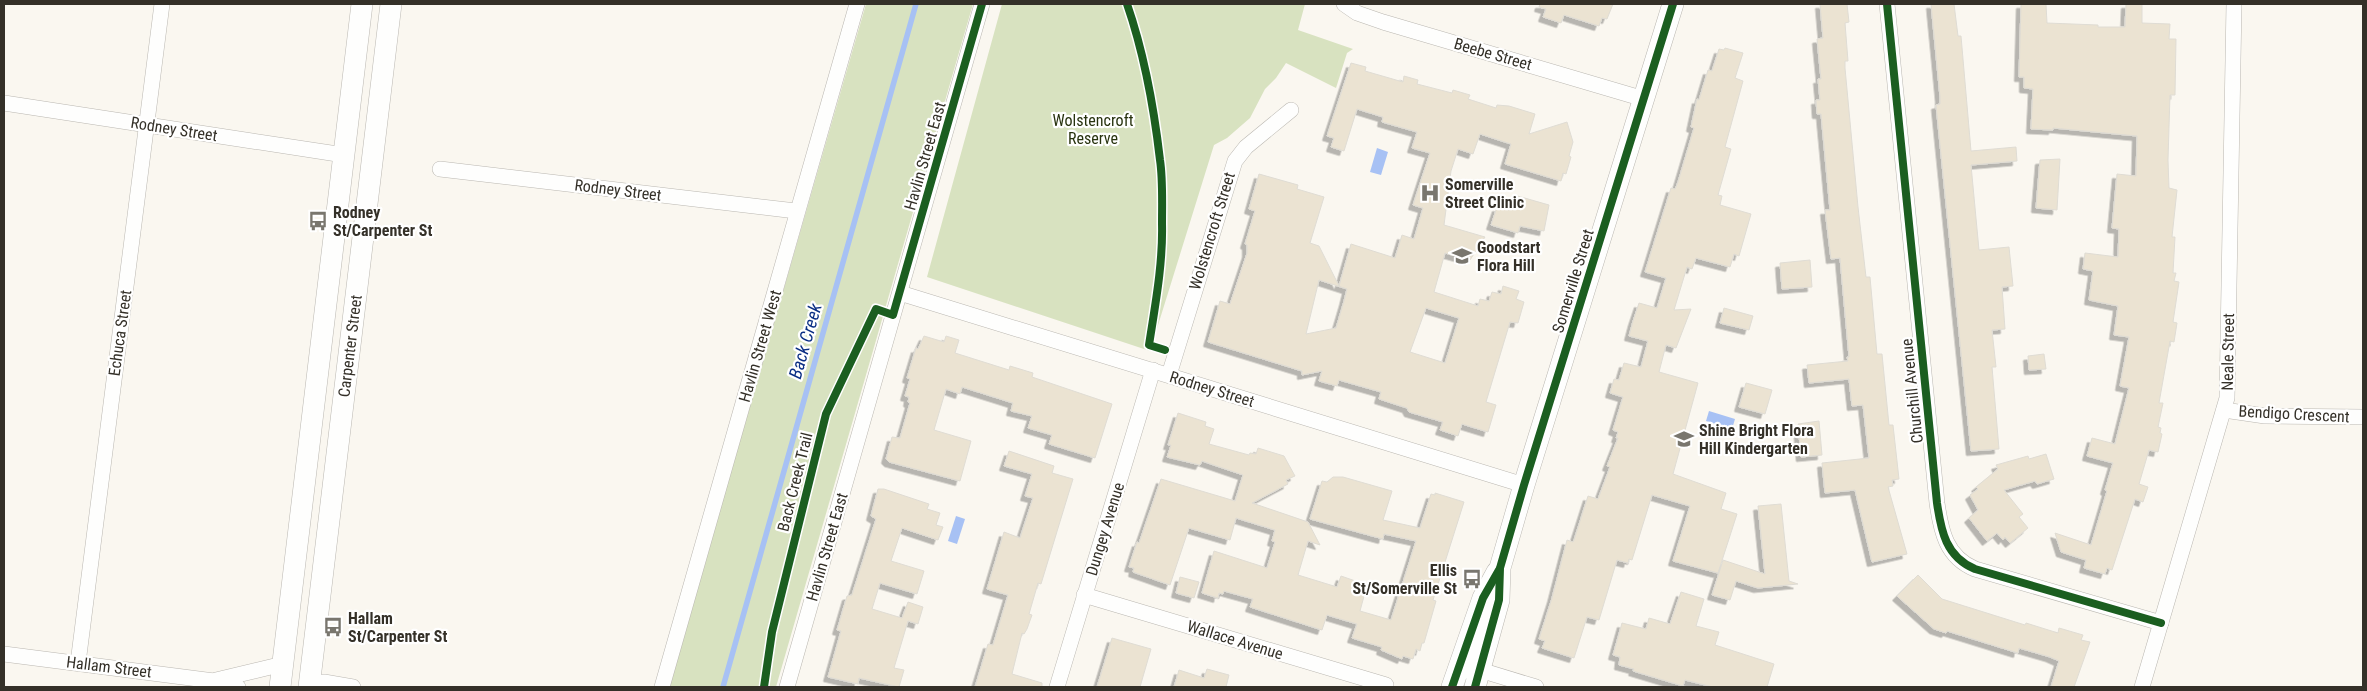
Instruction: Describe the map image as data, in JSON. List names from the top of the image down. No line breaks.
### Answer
{"streets":{"street":["Beebe Street","Rodney Street","Havlin Street East","Wolstencroft Street","Somerville Street","Echuca Street","Carpenter Street","Havlin Street West","Neale Street","Churchill Avenue","Bendigo Crescent","Dungey Avenue","Wallace Avenue","Hallam Street"],"cycle path":["Back Creek Trail"]},"crossings":[["Beebe Street","Somerville Street"],["Rodney Street","Havlin Street East"],["Rodney Street","Wolstencroft Street"],["Rodney Street","Somerville Street"],["Rodney Street","Echuca Street"],["Rodney Street","Carpenter Street"],["Rodney Street","Havlin Street West"],["Rodney Street","Dungey Avenue"],["Echuca Street","Hallam Street"],["Carpenter Street","Hallam Street"],["Neale Street","Churchill Avenue"],["Neale Street","Bendigo Crescent"],["Dungey Avenue","Wallace Avenue"]],"water":["Back Creek"],"parks":["Wolstencroft Reserve"],"places":{"hospital":["Somerville Street Clinic"],"bus stop":["Rodney St/Carpenter St","Ellis St/Somerville St","Hallam St/Carpenter St"],"school or university":["Goodstart Flora Hill","Shine Bright Flora Hill Kindergarten"]}}
